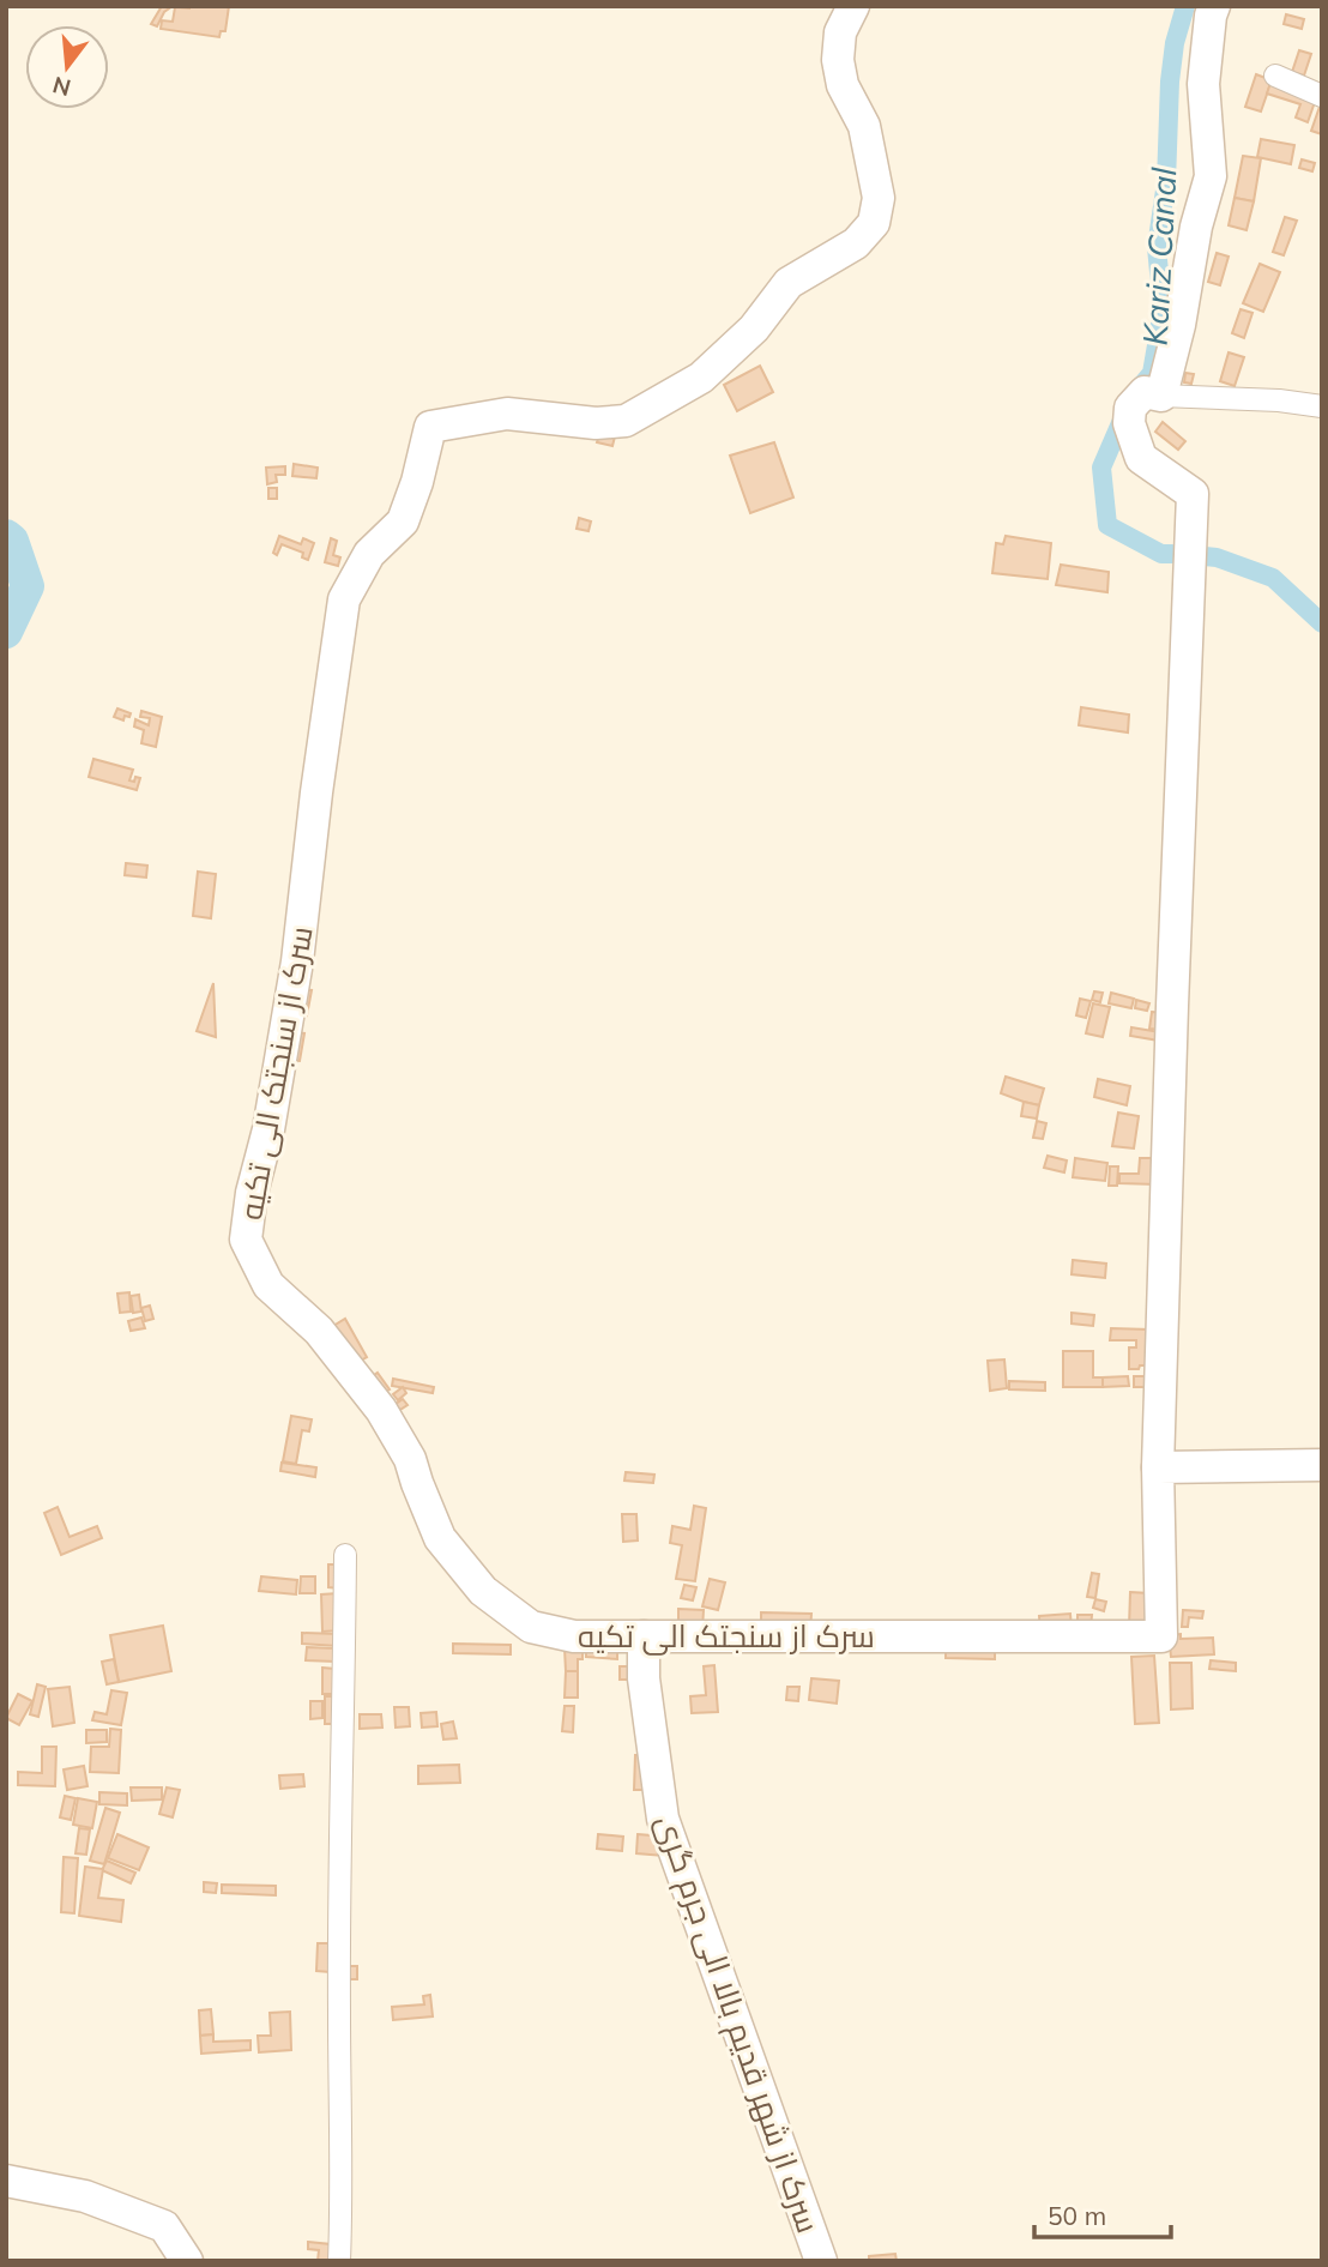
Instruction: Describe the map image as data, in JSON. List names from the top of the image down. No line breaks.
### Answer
{"streets":{"street":["سرک از سنجتک الی تکیه","سرک از شهر قدیم بالا الی جرم گری"]},"crossings":[["سرک از سنجتک الی تکیه","سرک از شهر قدیم بالا الی جرم گری"]],"water":["Kariz Canal"],"scale_bar":"50 m","north":"bottom"}
